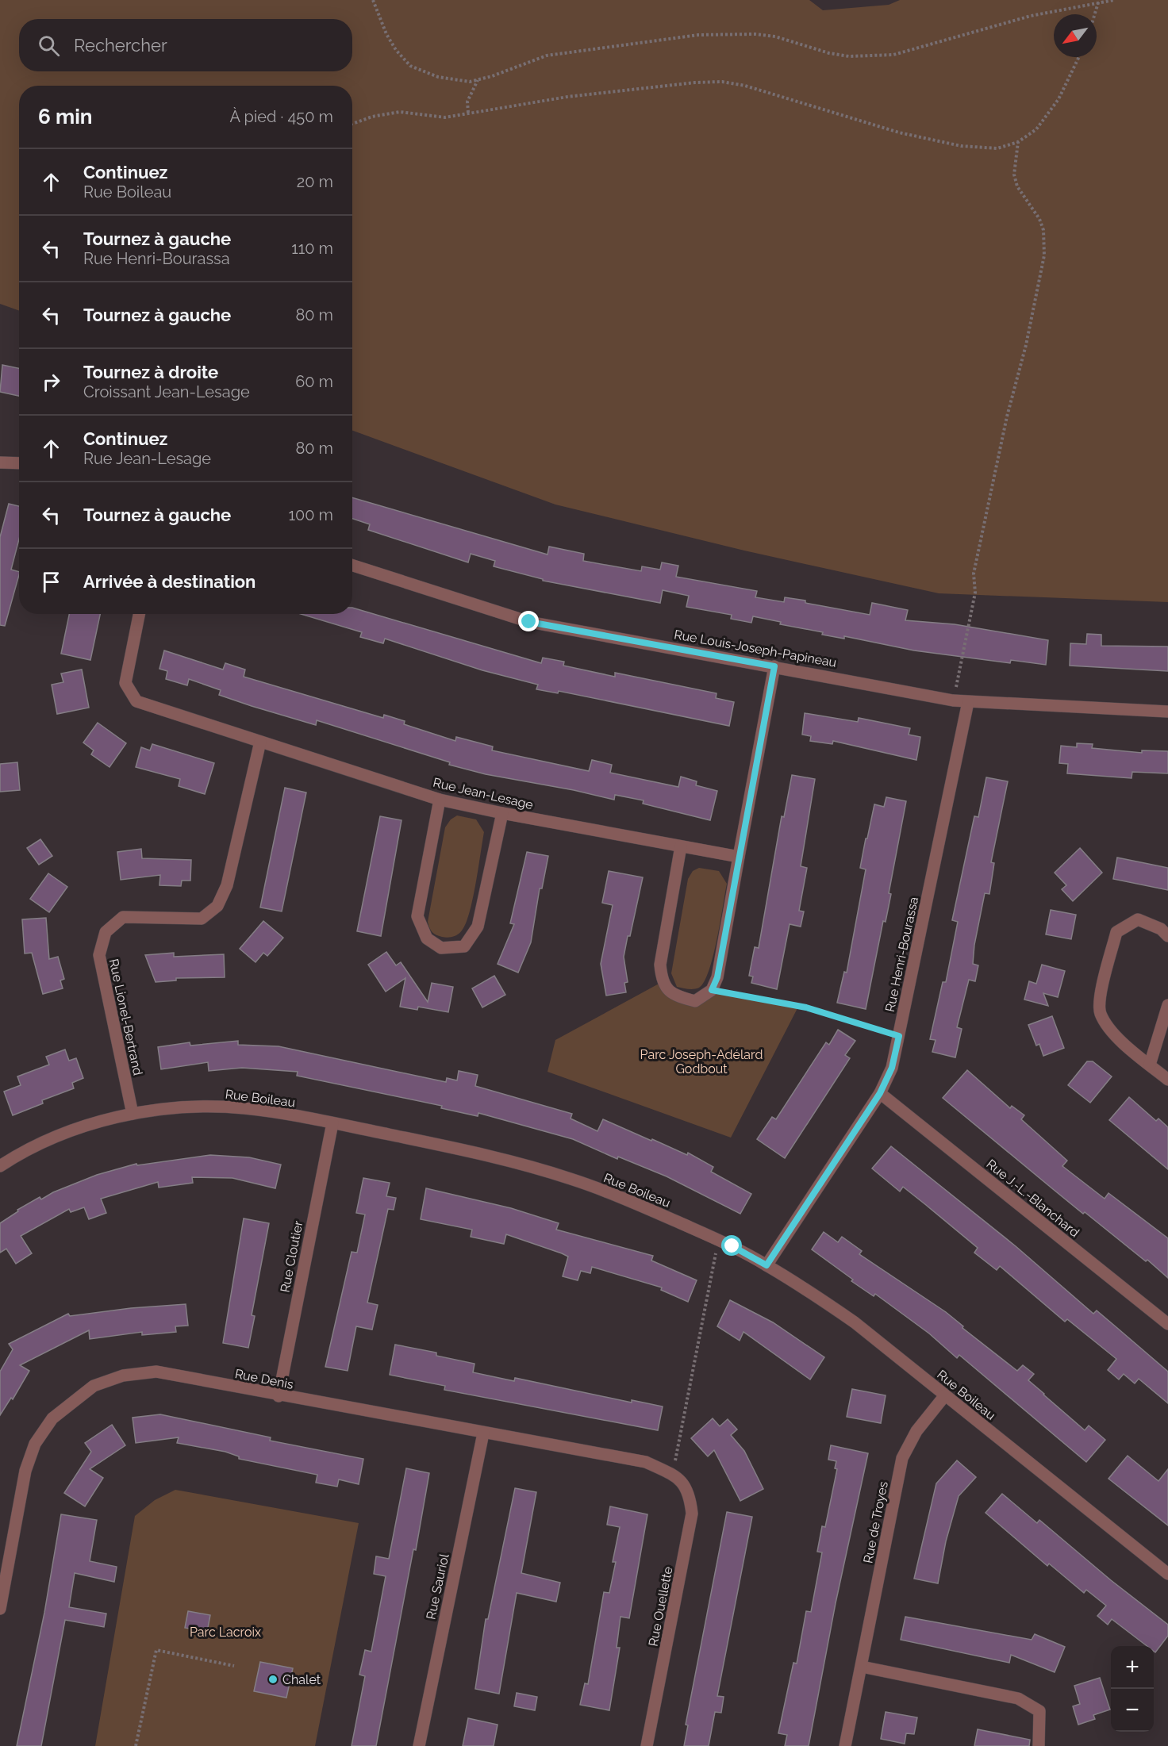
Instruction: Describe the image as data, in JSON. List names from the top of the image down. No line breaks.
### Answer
{"streets":{"street":["Rue Louis-Joseph-Papineau","Rue Jean-Lesage","Rue Henri-Bourassa","Rue Lionel-Bertrand","Rue Boileau","Rue J.-L.-Blanchard","Rue Cloutier","Rue Denis","Rue de Troyes","Rue Sauriol","Rue Ouellette"]},"crossings":[["Rue Louis-Joseph-Papineau","Rue Henri-Bourassa"],["Rue Jean-Lesage","Rue Lionel-Bertrand"],["Rue Henri-Bourassa","Rue Boileau"],["Rue Henri-Bourassa","Rue J.-L.-Blanchard"],["Rue Lionel-Bertrand","Rue Boileau"],["Rue Boileau","Rue Cloutier"],["Rue Boileau","Rue de Troyes"],["Rue Cloutier","Rue Denis"],["Rue Denis","Rue Sauriol"],["Rue Denis","Rue Ouellette"]],"parks":["Parc Joseph-Adélard Godbout","Parc Lacroix"],"places":["Chalet"],"north":"bottom left","page":{"search":"Rechercher","heading":["6 min","À pied · 450 m"],"list":[["Continuez","Rue Boileau","20 m"],["Tournez à gauche","Rue Henri-Bourassa","110 m"],["Tournez à gauche","80 m"],["Tournez à droite","Croissant Jean-Lesage","60 m"],["Continuez","Rue Jean-Lesage","80 m"],["Tournez à gauche","100 m"],"Arrivée à destination"],"map_buttons":["+","−"]}}
